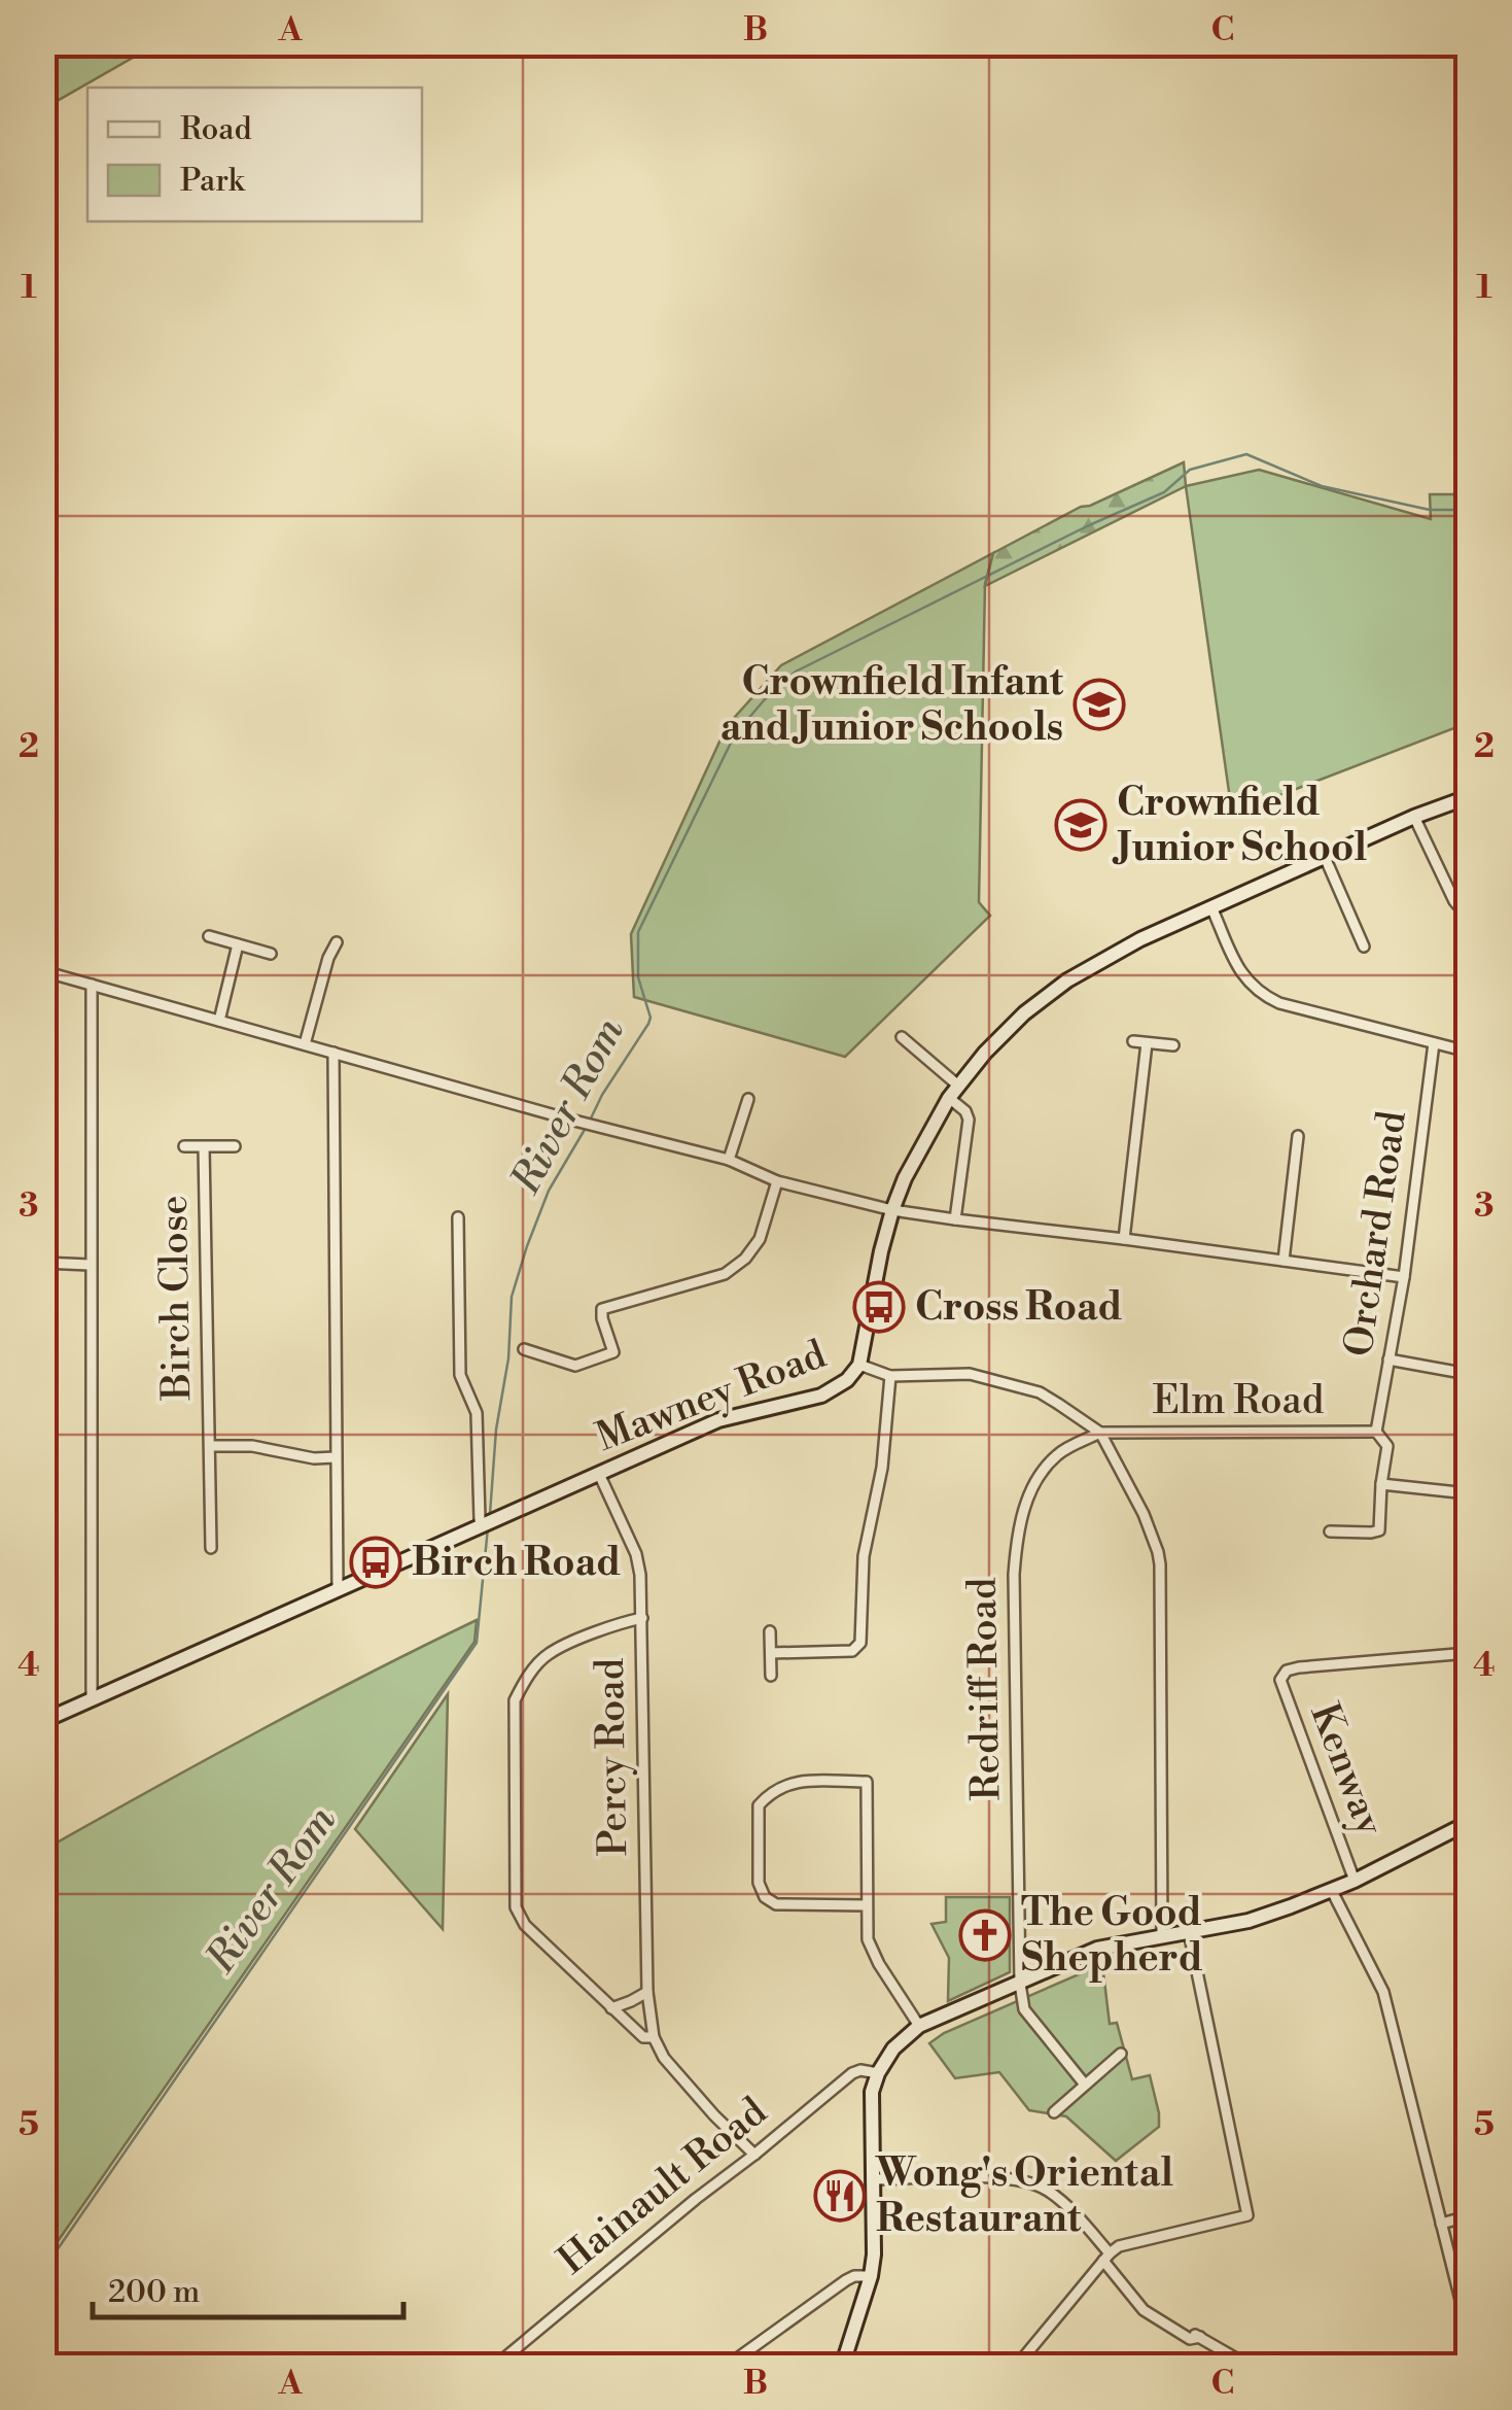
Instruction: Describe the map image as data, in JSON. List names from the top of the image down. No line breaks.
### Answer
{"streets":{"street":["Orchard Road","Birch Close","Mawney Road","Elm Road","Redriff Road","Percy Road","Kenway","Hainault Road"]},"crossings":[["Orchard Road","Elm Road"],["Mawney Road","Elm Road"],["Mawney Road","Redriff Road"],["Mawney Road","Percy Road"],["Elm Road","Redriff Road"]],"water":["River Rom"],"places":{"school or university":["Crownfield Infant and Junior Schools","Crownfield Junior School"],"bus stop":["Cross Road","Birch Road"],"church":["The Good Shepherd"],"restaurant":["Wong's Oriental Restaurant"]},"legend":["Road","Park"],"scale_bar":"200 m","grid":{"columns":["A","B","C"],"rows":["1","2","3","4","5"]}}
